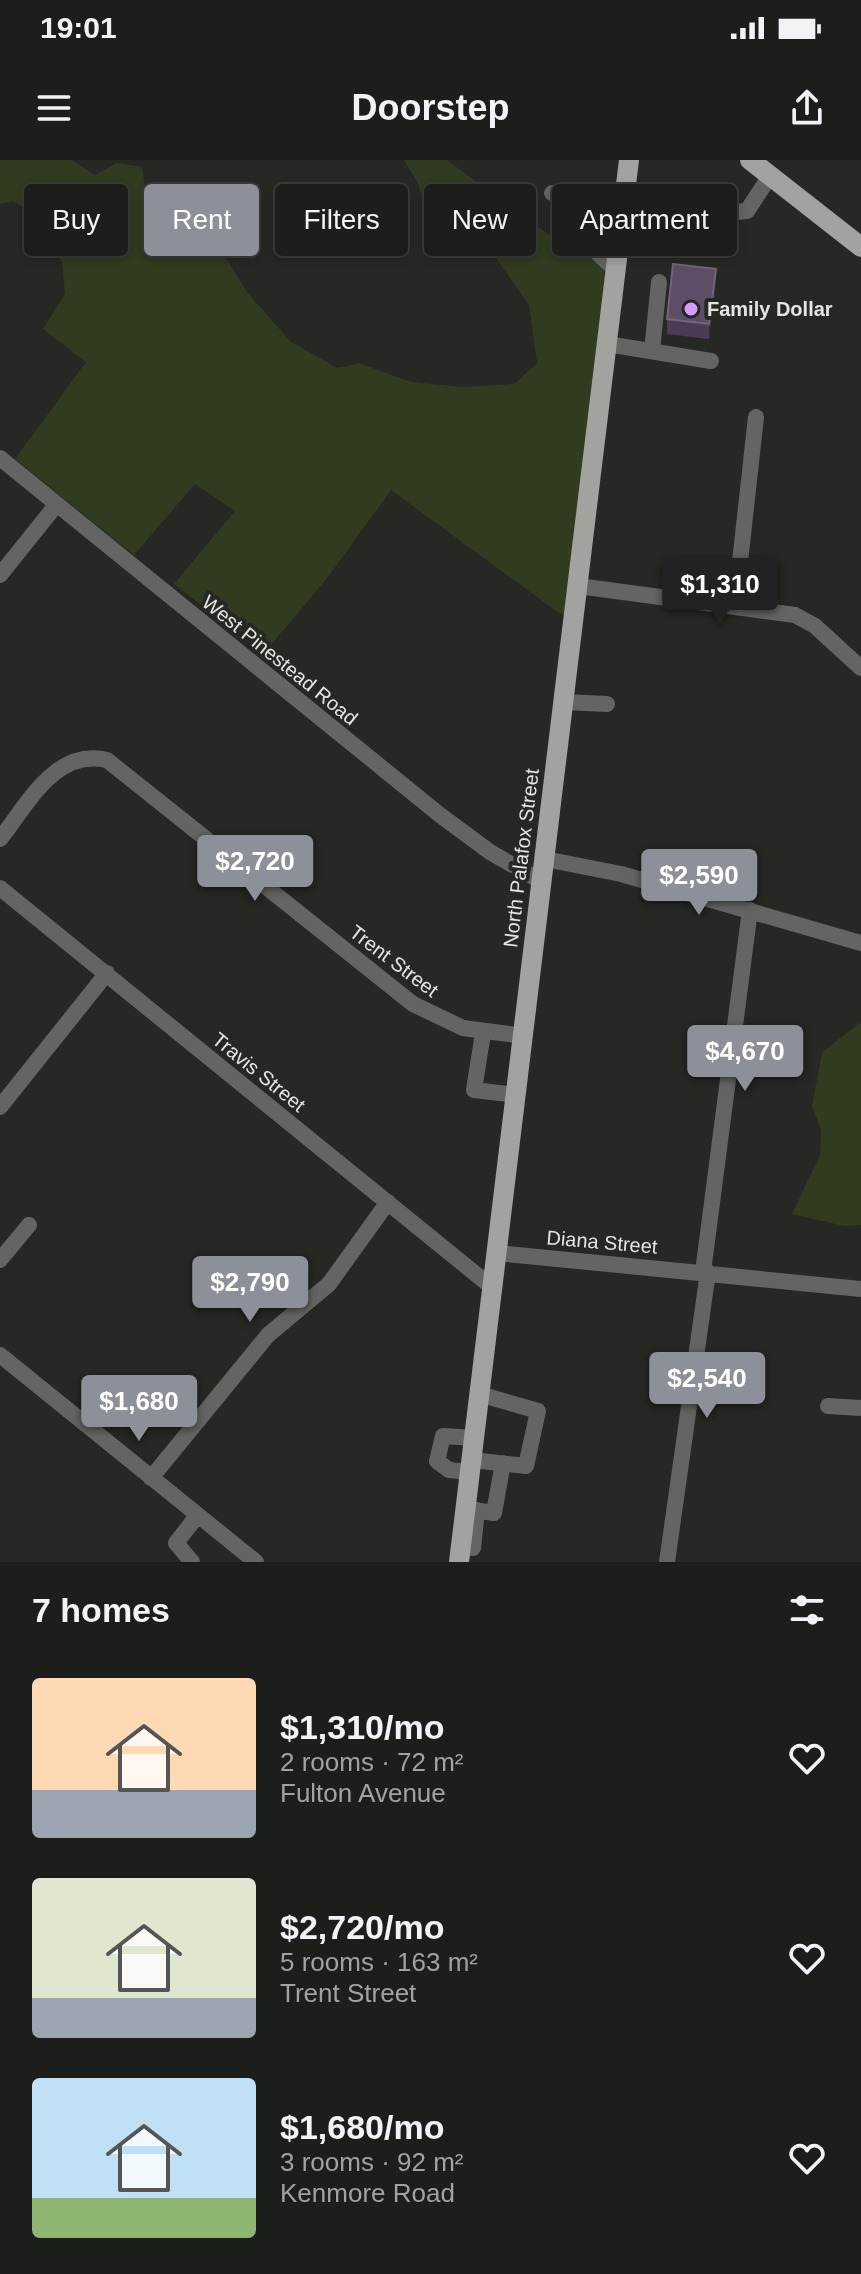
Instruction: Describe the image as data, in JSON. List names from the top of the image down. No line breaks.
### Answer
{"streets":{"main road":["North Palafox Street"],"street":["West Pinestead Road","Trent Street","Travis Street","Diana Street"]},"crossings":[["West Pinestead Road","North Palafox Street"],["North Palafox Street","Trent Street"],["North Palafox Street","Travis Street"],["North Palafox Street","Diana Street"]],"places":["Family Dollar"],"page":{"status":"19:01","header":"Doorstep","chip":["Buy","Rent","Filters","New","Apartment"],"price":["$1,310","$2,720","$2,590","$4,670","$2,790","$2,540","$1,680"],"heading":"7 homes","list":[{"name":"$1,310/mo","note":"2 rooms · 72 m² · Fulton Avenue"},{"name":"$2,720/mo","note":"5 rooms · 163 m² · Trent Street"},{"name":"$1,680/mo","note":"3 rooms · 92 m² · Kenmore Road"}]}}
